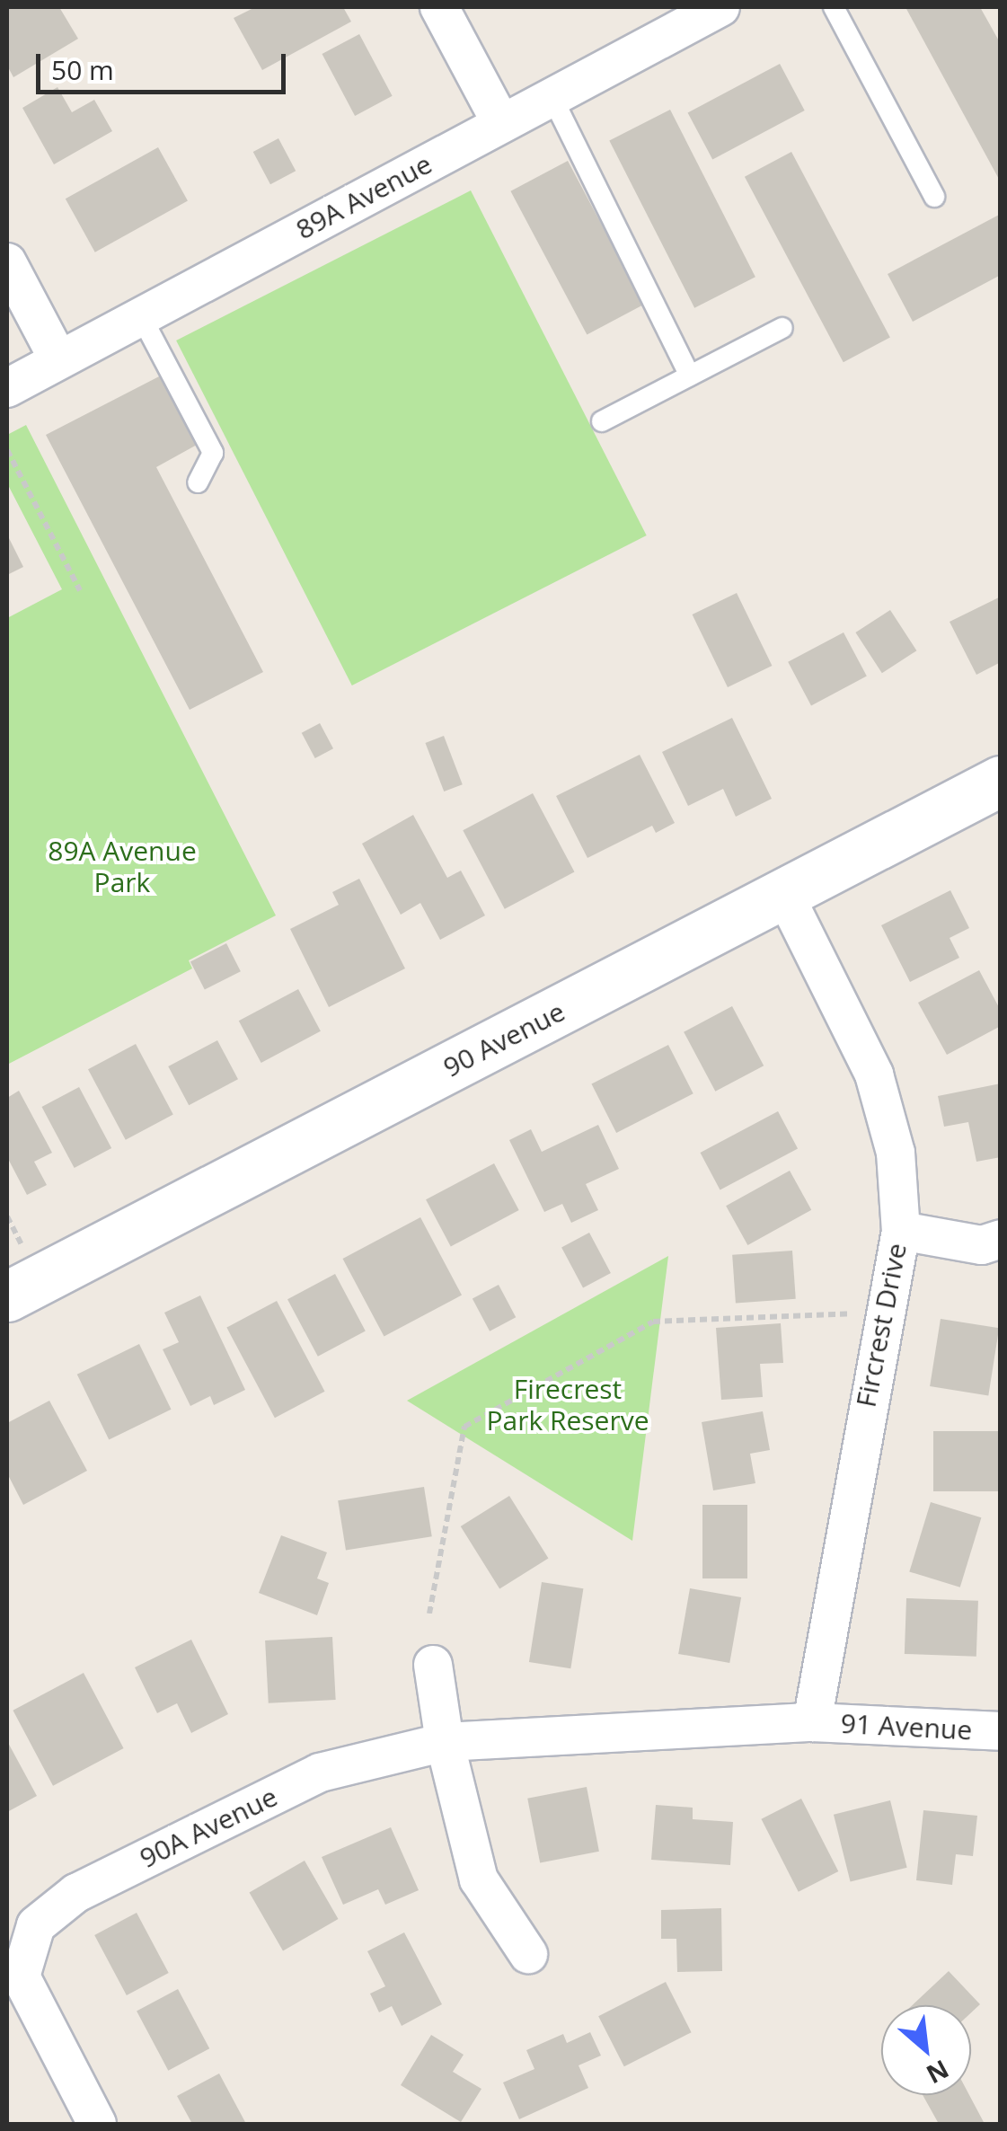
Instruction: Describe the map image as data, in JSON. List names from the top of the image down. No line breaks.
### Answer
{"streets":{"street":["89A Avenue","90 Avenue","Fircrest Drive","91 Avenue","90A Avenue"]},"crossings":[["90 Avenue","Fircrest Drive"],["Fircrest Drive","91 Avenue"],["Fircrest Drive","90A Avenue"],["91 Avenue","90A Avenue"]],"parks":["89A Avenue Park","Firecrest Park Reserve"],"scale_bar":"50 m","north":"bottom right"}
